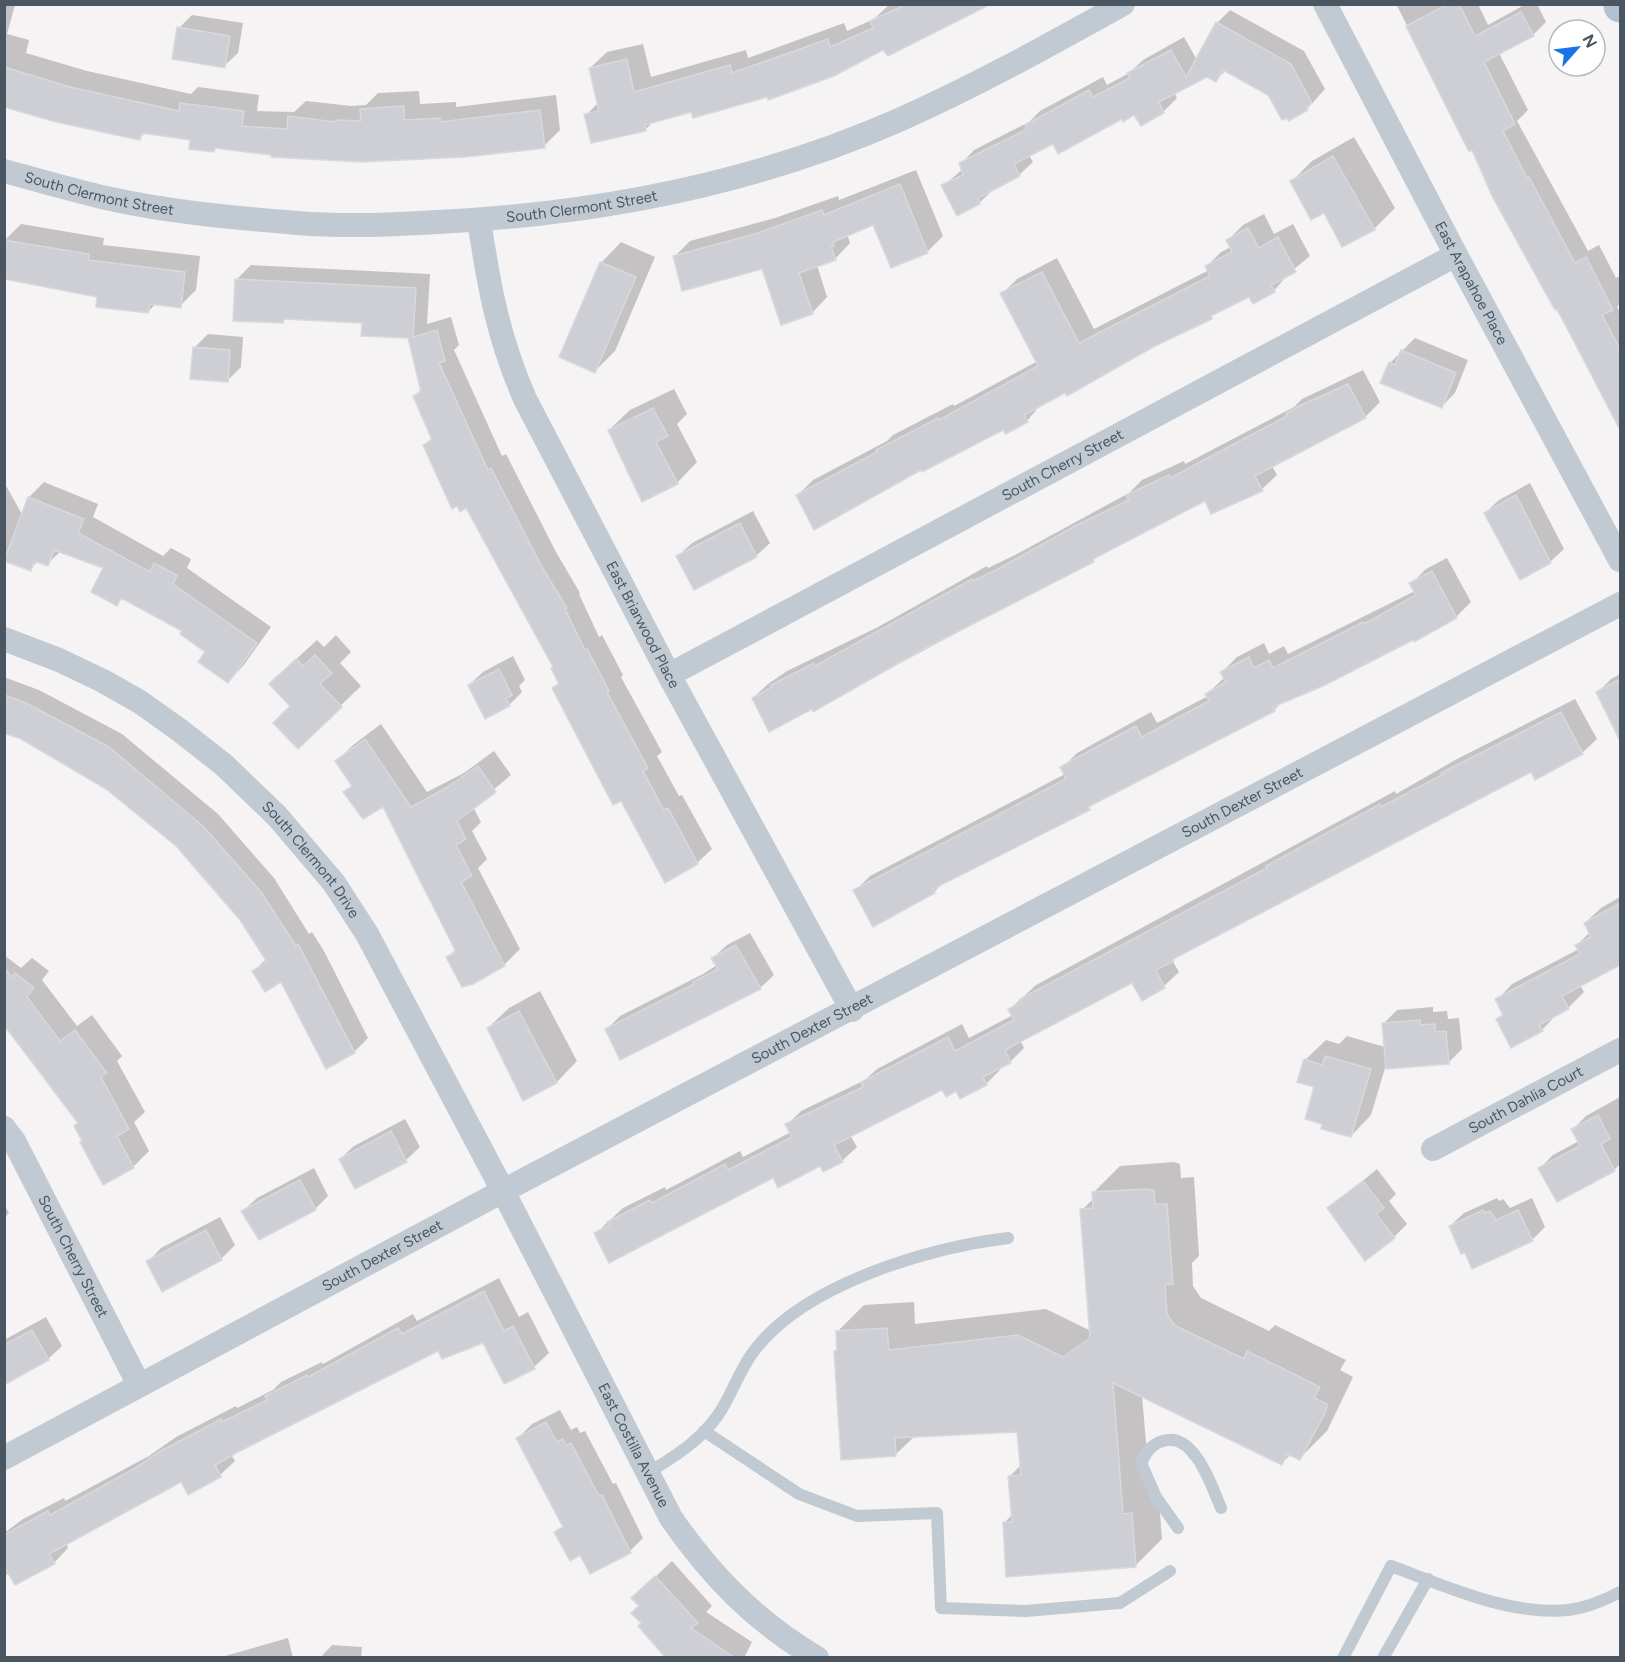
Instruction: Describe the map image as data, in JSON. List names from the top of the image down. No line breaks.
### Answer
{"streets":{"street":["South Clermont Street","East Arapahoe Place","South Cherry Street","East Briarwood Place","South Dexter Street","South Clermont Drive","South Dahlia Court","East Costilla Avenue"]},"crossings":[["South Clermont Street","East Briarwood Place"],["East Arapahoe Place","South Cherry Street"],["South Cherry Street","East Briarwood Place"],["South Cherry Street","South Dexter Street"],["East Briarwood Place","South Dexter Street"],["South Dexter Street","South Clermont Drive"],["South Dexter Street","East Costilla Avenue"],["South Clermont Drive","East Costilla Avenue"]],"north":"top right"}
